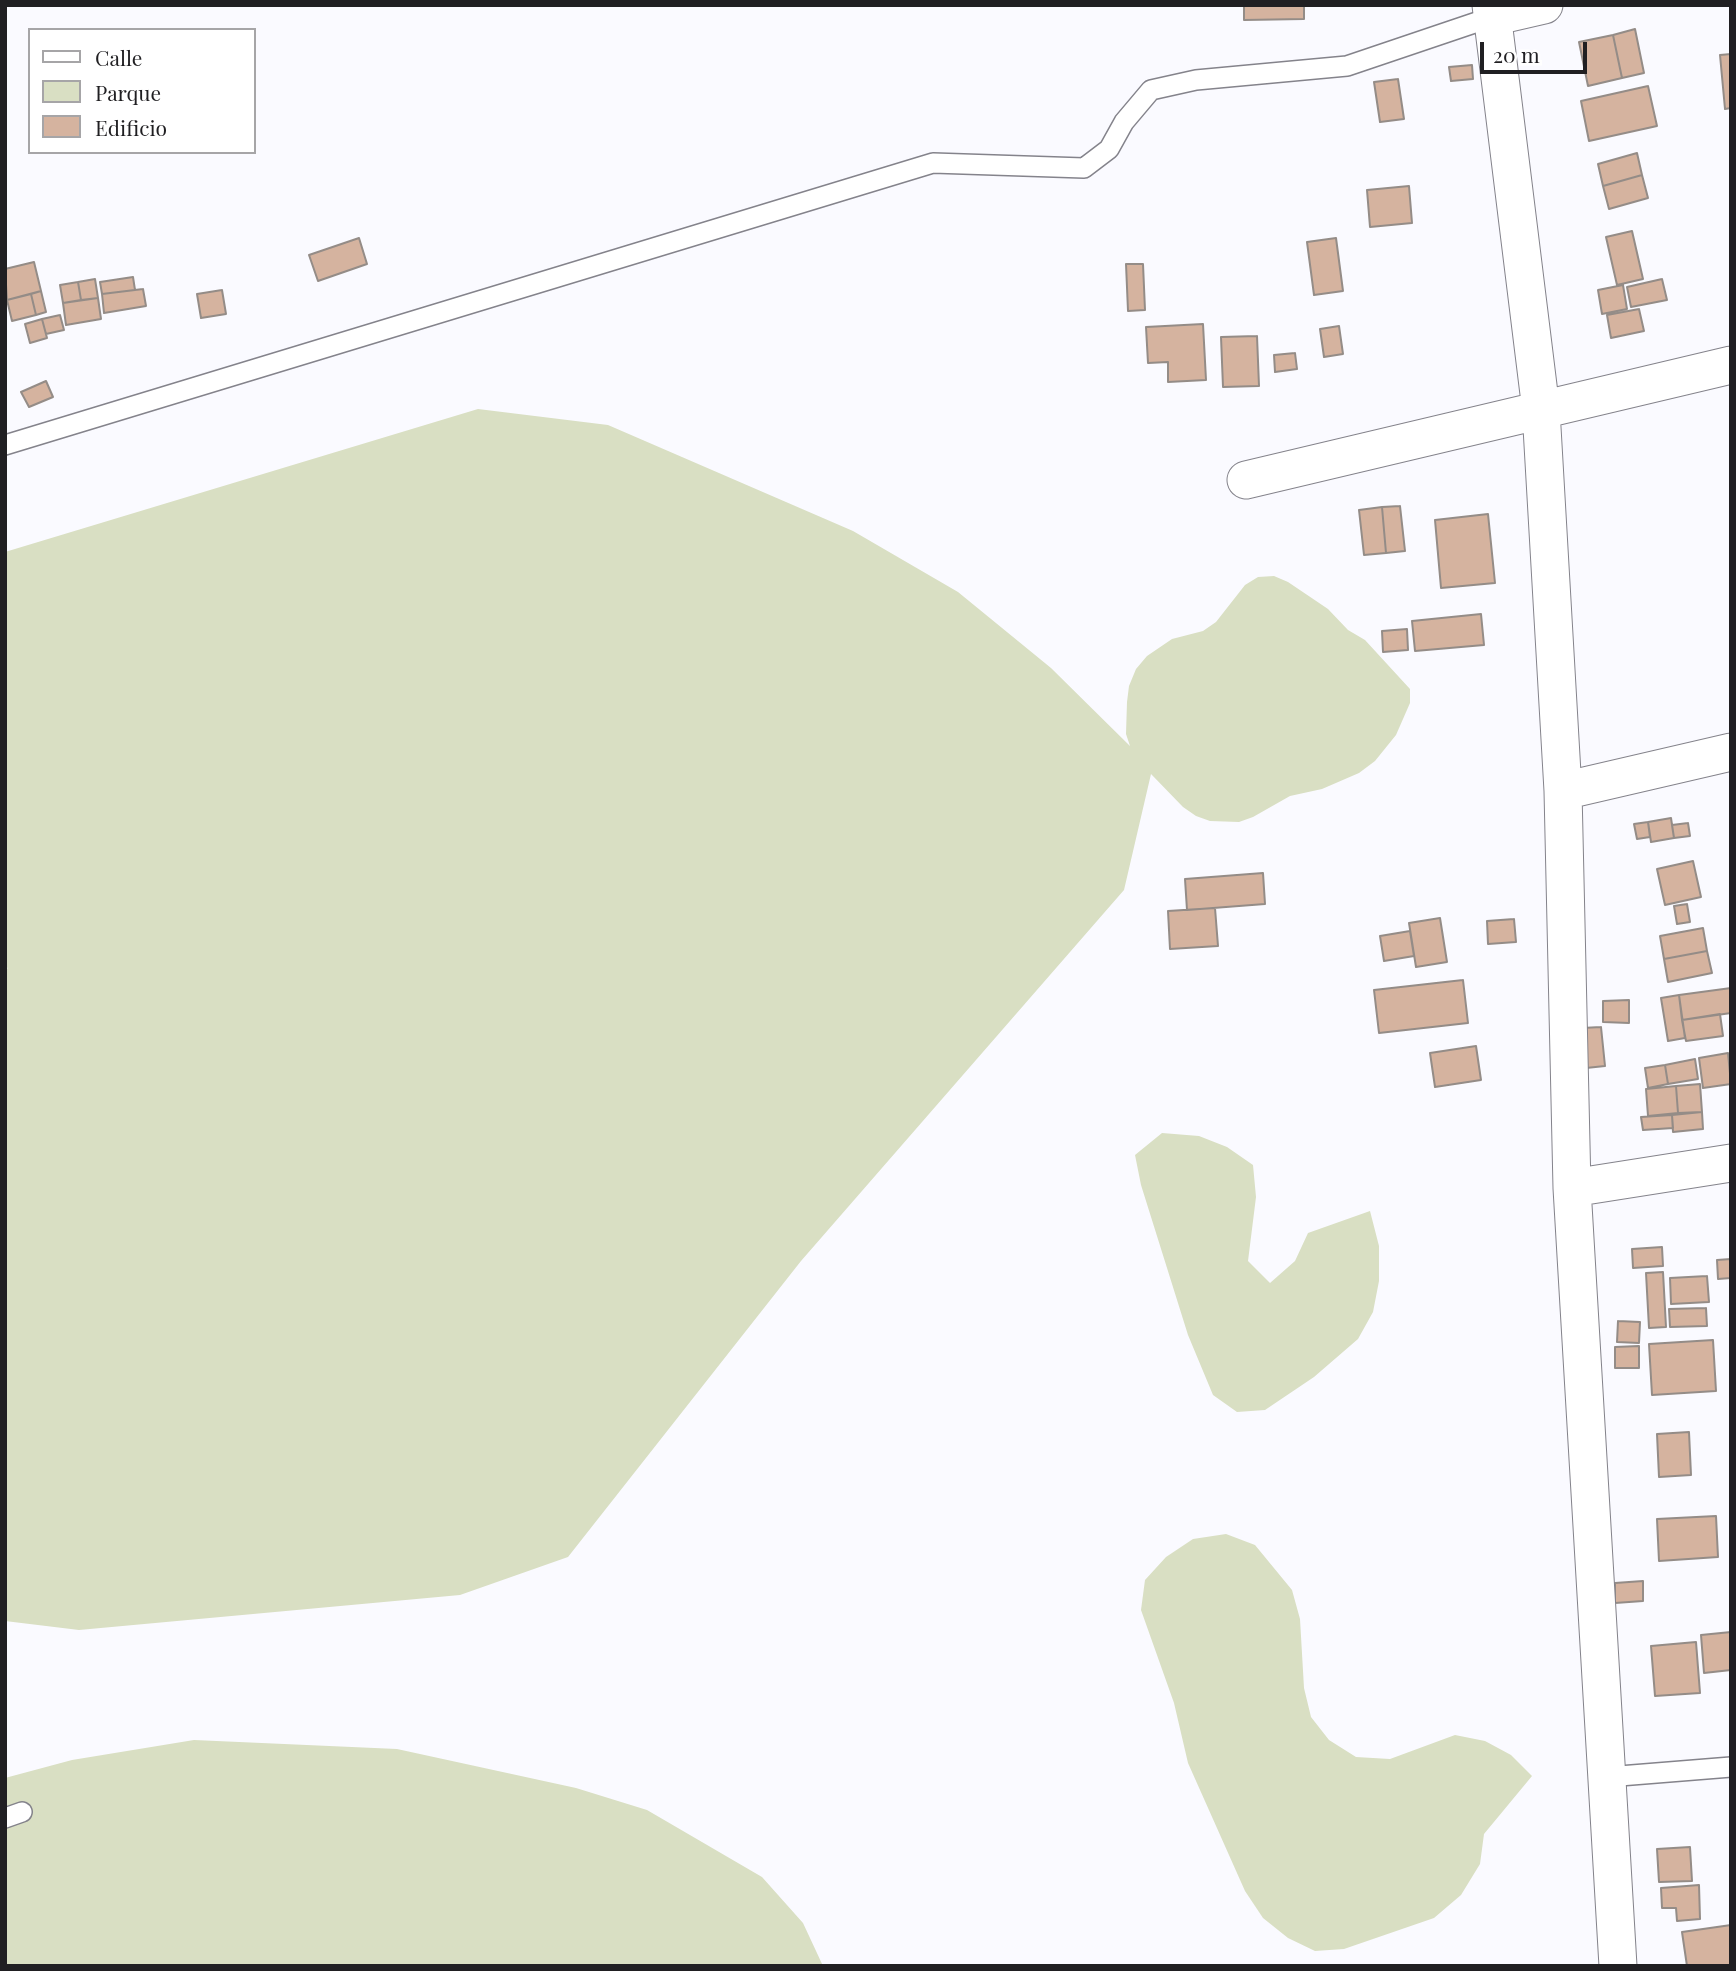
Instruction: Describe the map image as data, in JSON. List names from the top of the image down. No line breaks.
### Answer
{"legend":["Calle","Parque","Edificio"],"scale_bar":"20 m"}
